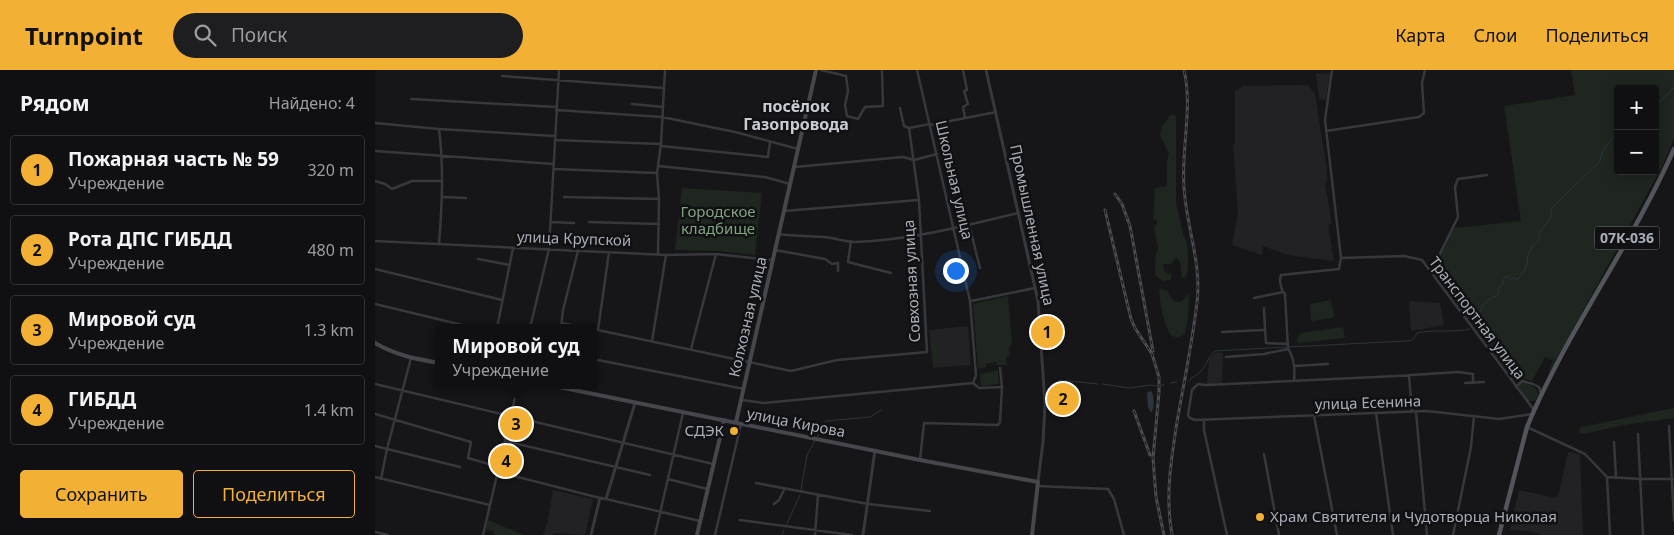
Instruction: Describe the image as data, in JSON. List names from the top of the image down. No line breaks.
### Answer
{"streets":{"main road":["Промышленная улица","07К-036","Колхозная улица","улица Кирова"],"street":["Школьная улица","улица Крупской","Совхозная улица","Транспортная улица","улица Есенина"]},"crossings":[["Промышленная улица","улица Кирова"],["07К-036","Транспортная улица"],["07К-036","улица Есенина"],["улица Крупской","Колхозная улица"],["Совхозная улица","Колхозная улица"],["Колхозная улица","улица Кирова"],["Транспортная улица","улица Есенина"]],"districts":["посёлок Газопровода"],"parks":["Городское кладбище"],"places":["СДЭК","Храм Святителя и Чудотворца Николая"],"page":{"header":"Turnpoint","search":"Поиск","nav":["Карта","Слои","Поделиться"],"heading":["Рядом","Найдено: 4"],"map_buttons":["+","−"],"list":[{"mark":"1","name":"Пожарная часть № 59","note":"Учреждение","value":"320 m"},{"mark":"2","name":"Рота ДПС ГИБДД","note":"Учреждение","value":"480 m"},{"mark":"3","name":"Мировой суд","note":"Учреждение","value":"1.3 km"},{"mark":"4","name":"ГИБДД","note":"Учреждение","value":"1.4 km"}],"pins":["1","2","3","4"],"popup":["Мировой суд","Учреждение"],"buttons":["Сохранить","Поделиться"]}}
